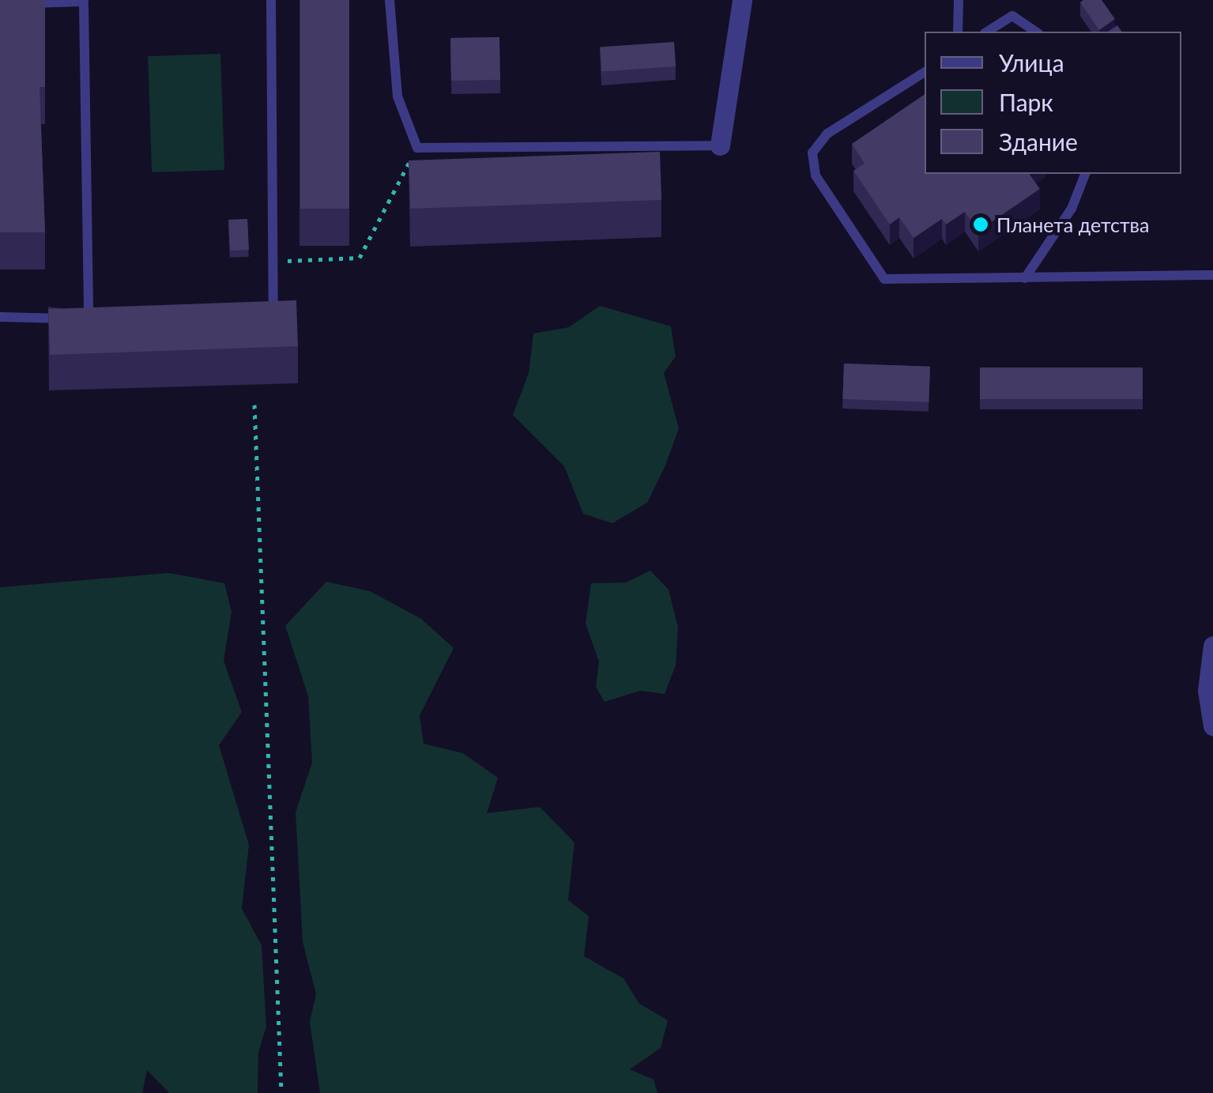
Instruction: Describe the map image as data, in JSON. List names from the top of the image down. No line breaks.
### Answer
{"places":["Планета детства"],"legend":["Улица","Парк","Здание"]}
